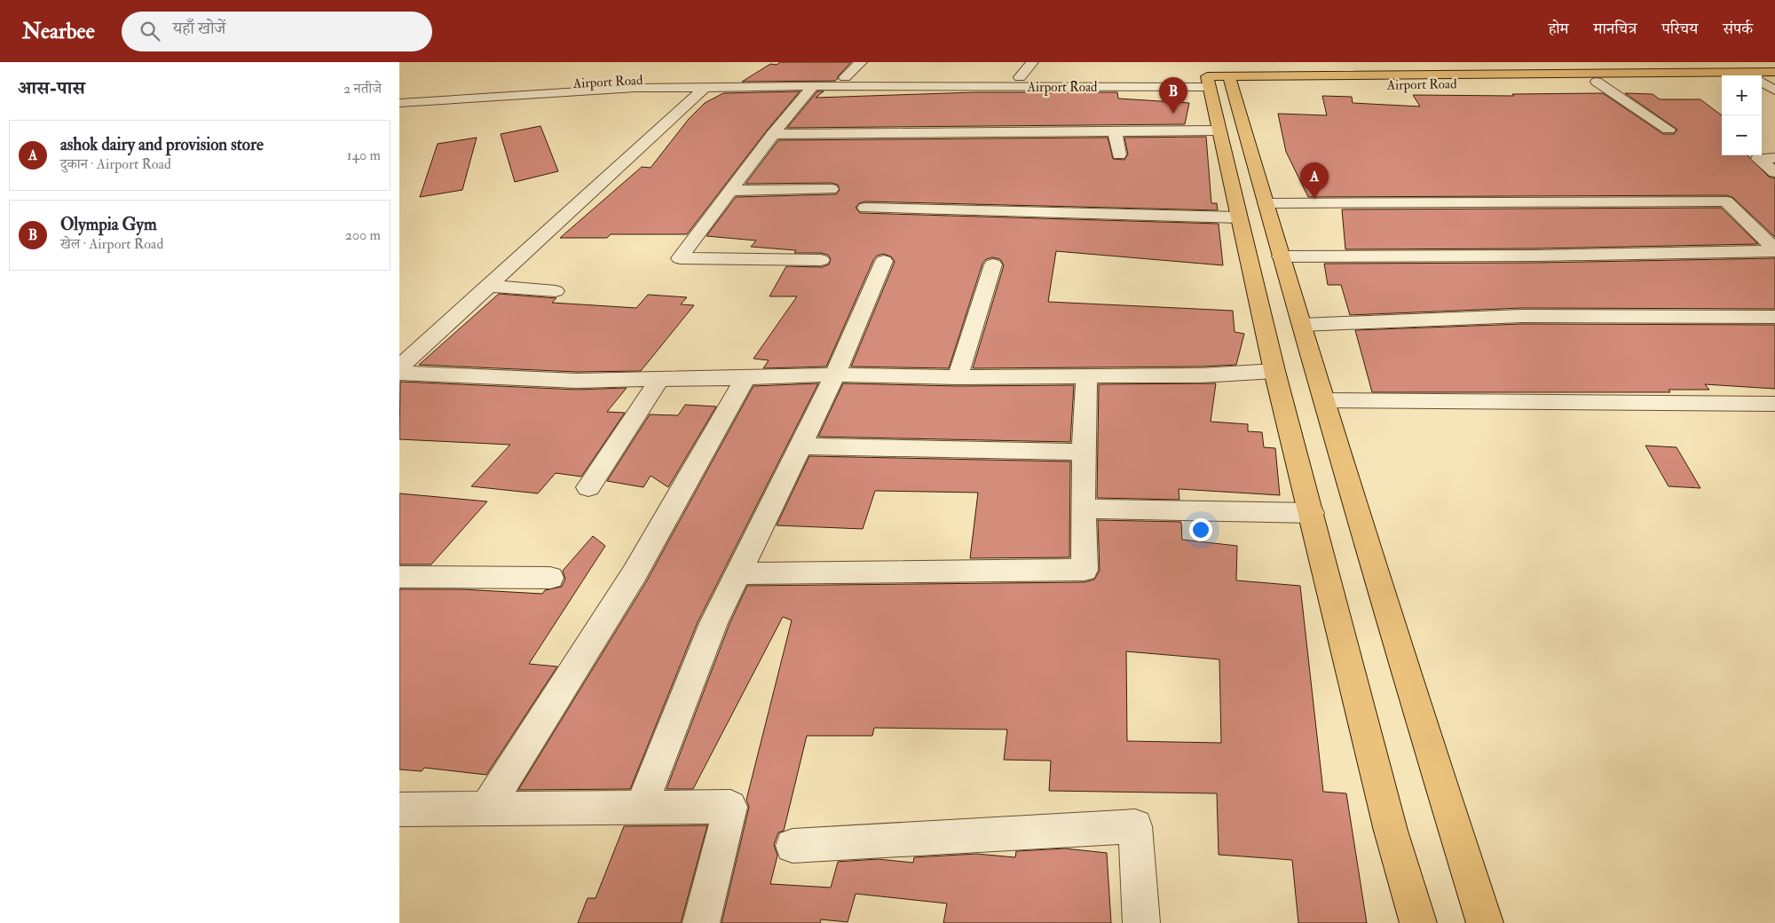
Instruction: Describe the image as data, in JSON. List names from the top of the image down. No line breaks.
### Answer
{"streets":{"main road":["Airport Road"]},"page":{"header":"Nearbee","search":"यहाँ खोजें","nav":["होम","मानचित्र","परिचय","संपर्क"],"heading":["आस-पास","2 नतीजे"],"map_buttons":["+","−"],"pins":["B","A"],"list":[{"mark":"A","name":"ashok dairy and provision store","note":"दुकान · Airport Road","value":"140 m"},{"mark":"B","name":"Olympia Gym","note":"खेल · Airport Road","value":"200 m"}]}}
